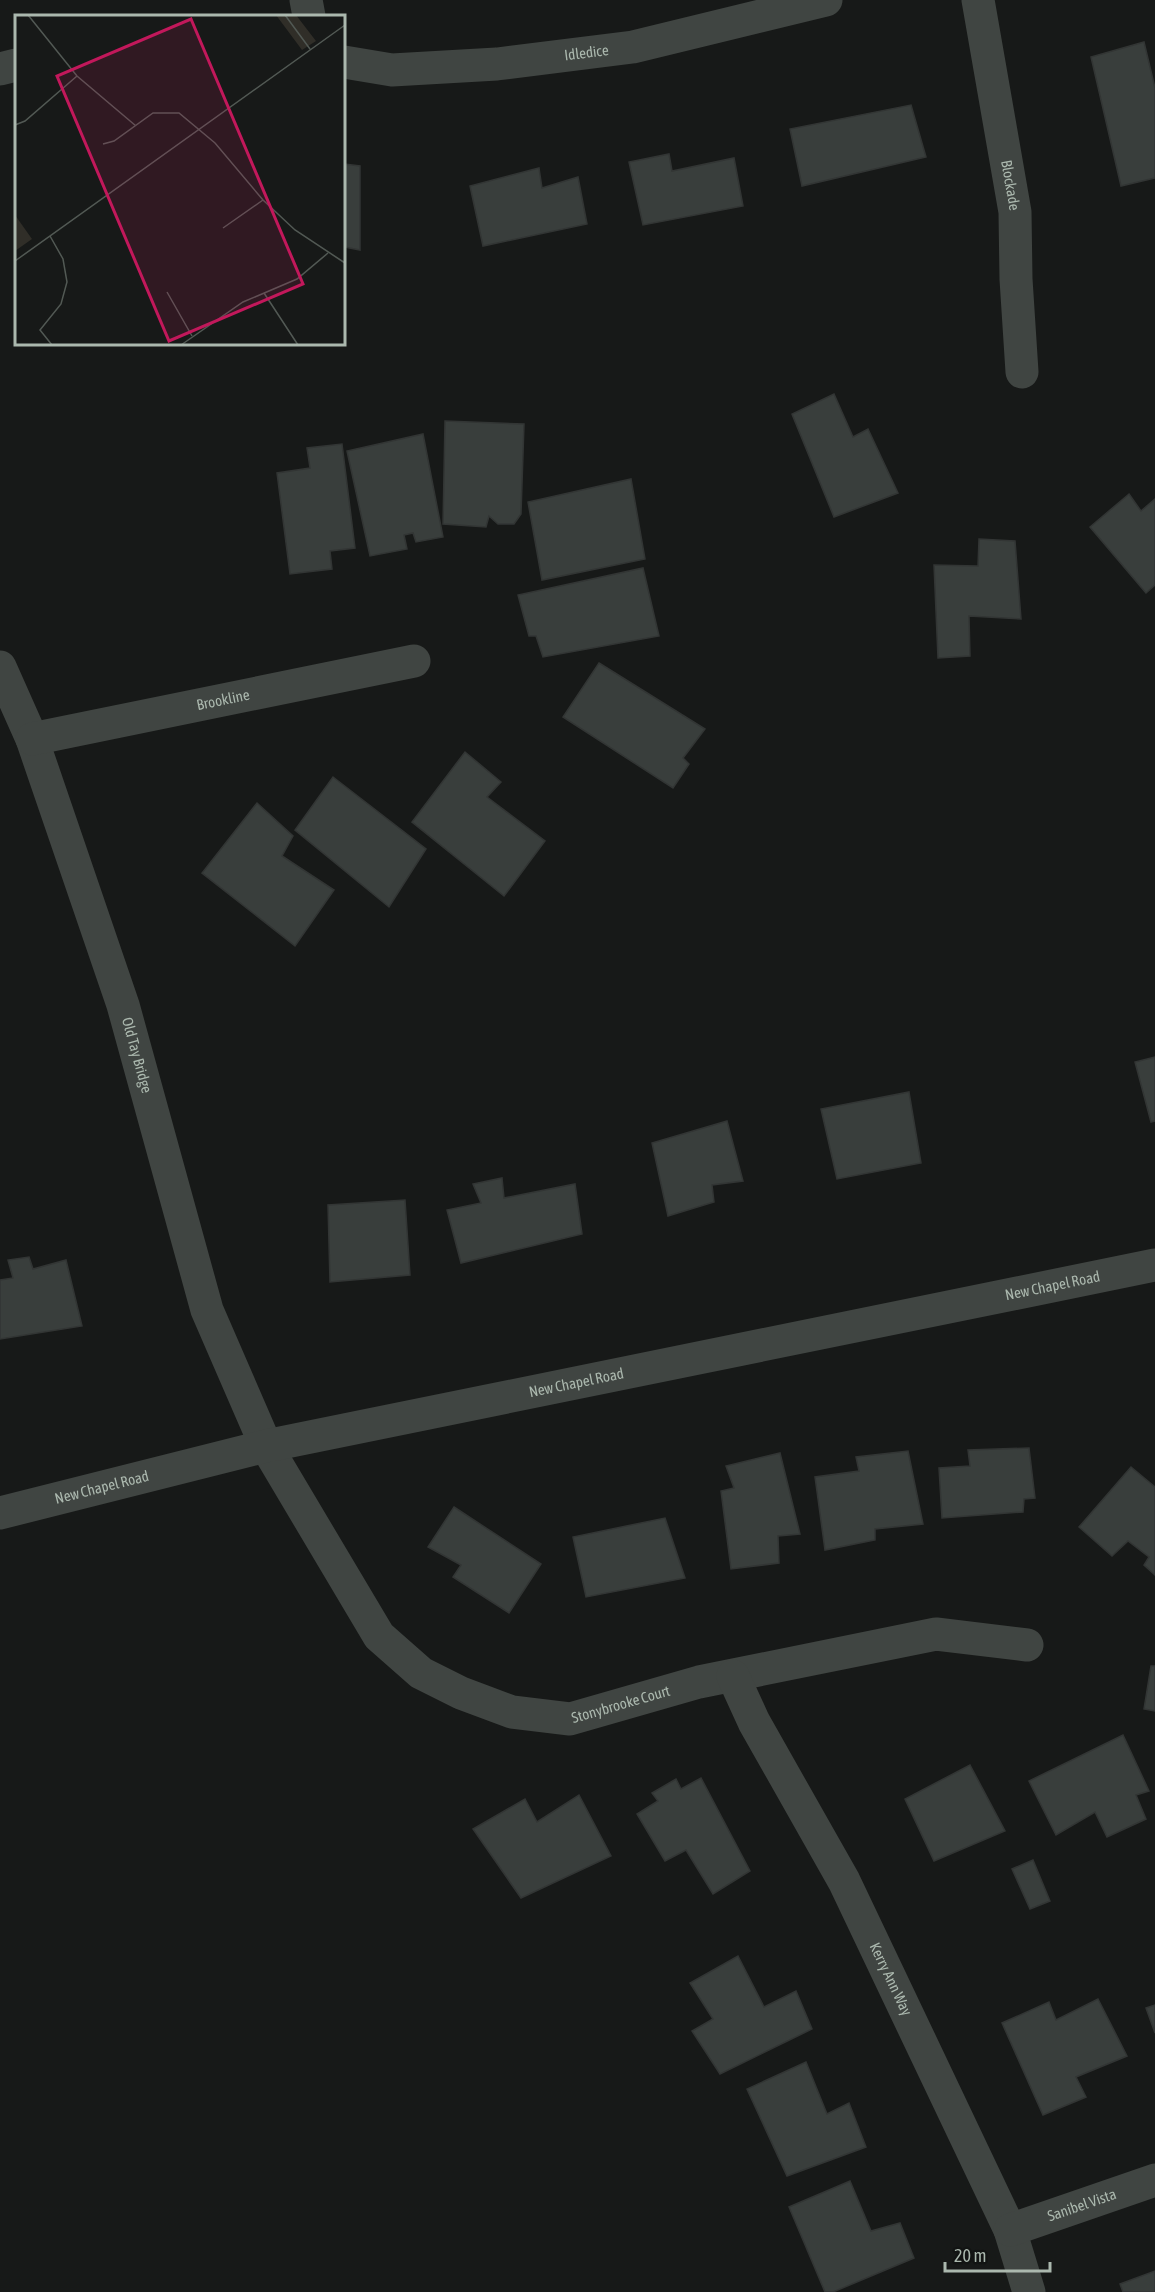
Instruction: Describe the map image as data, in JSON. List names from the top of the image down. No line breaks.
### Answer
{"streets":{"street":["Idledice","Blockade","Brookline","Old Tay Bridge","New Chapel Road","Stonybrooke Court","Kerry Ann Way","Sanibel Vista"]},"crossings":[["Brookline","Old Tay Bridge"],["Old Tay Bridge","New Chapel Road"],["Old Tay Bridge","Stonybrooke Court"],["New Chapel Road","Stonybrooke Court"],["Stonybrooke Court","Kerry Ann Way"],["Kerry Ann Way","Sanibel Vista"]],"scale_bar":"20 m"}
